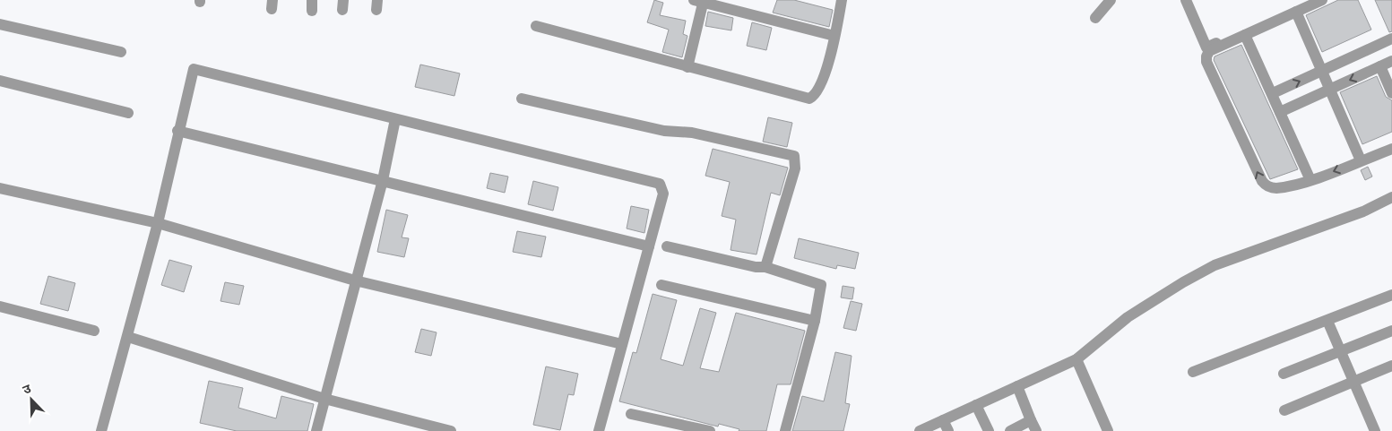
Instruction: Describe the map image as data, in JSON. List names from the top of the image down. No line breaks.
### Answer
{"north":"top left"}
